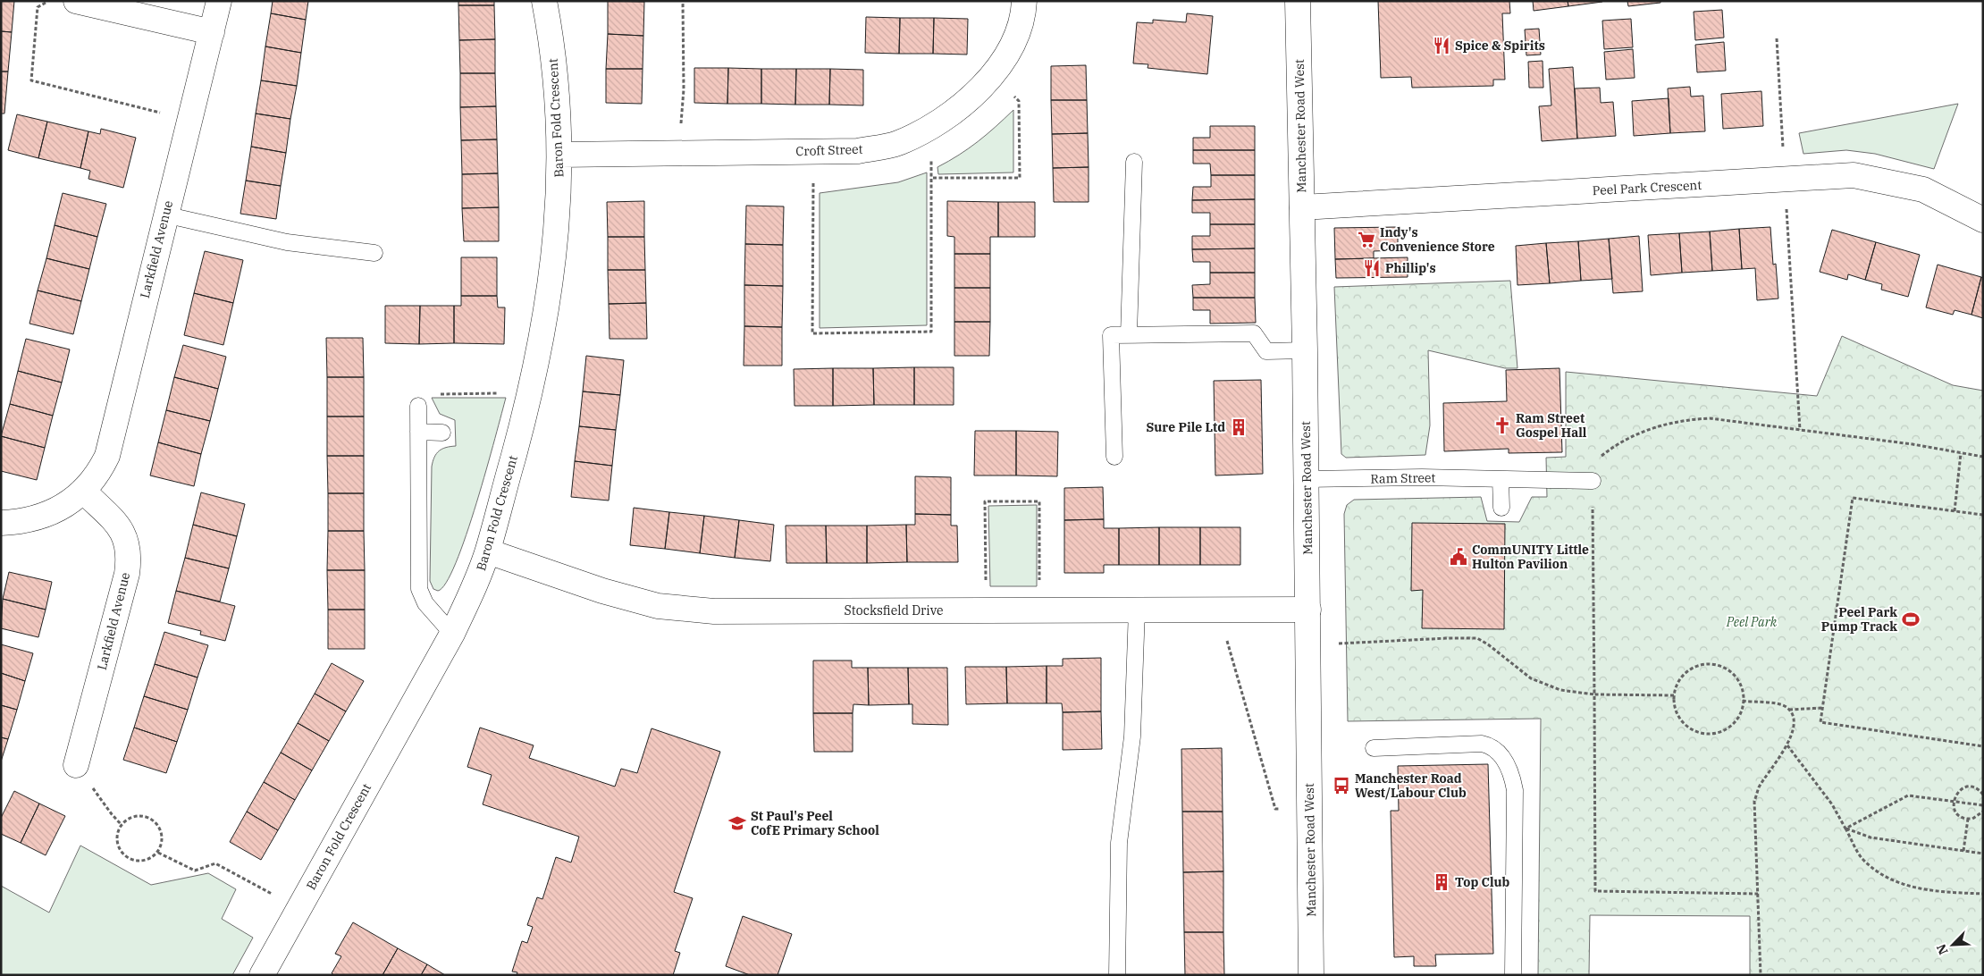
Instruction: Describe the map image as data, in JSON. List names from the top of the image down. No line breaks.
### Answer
{"streets":{"street":["Baron Fold Crescent","Manchester Road West","Croft Street","Peel Park Crescent","Larkfield Avenue","Stocksfield Drive"],"lane":["Ram Street"]},"crossings":[["Baron Fold Crescent","Croft Street"],["Baron Fold Crescent","Stocksfield Drive"],["Manchester Road West","Peel Park Crescent"],["Manchester Road West","Ram Street"],["Manchester Road West","Stocksfield Drive"]],"parks":["Peel Park"],"places":{"restaurant":["Spice & Spirits","Phillip's"],"supermarket":["Indy's Convenience Store"],"church":["Ram Street Gospel Hall"],"building":["Sure Pile Ltd","Top Club"],"public building":["CommUNITY Little Hulton Pavilion"],"sports":["Peel Park Pump Track"],"bus stop":["Manchester Road West/Labour Club"],"school or university":["St Paul's Peel CofE Primary School"]},"north":"bottom left"}
